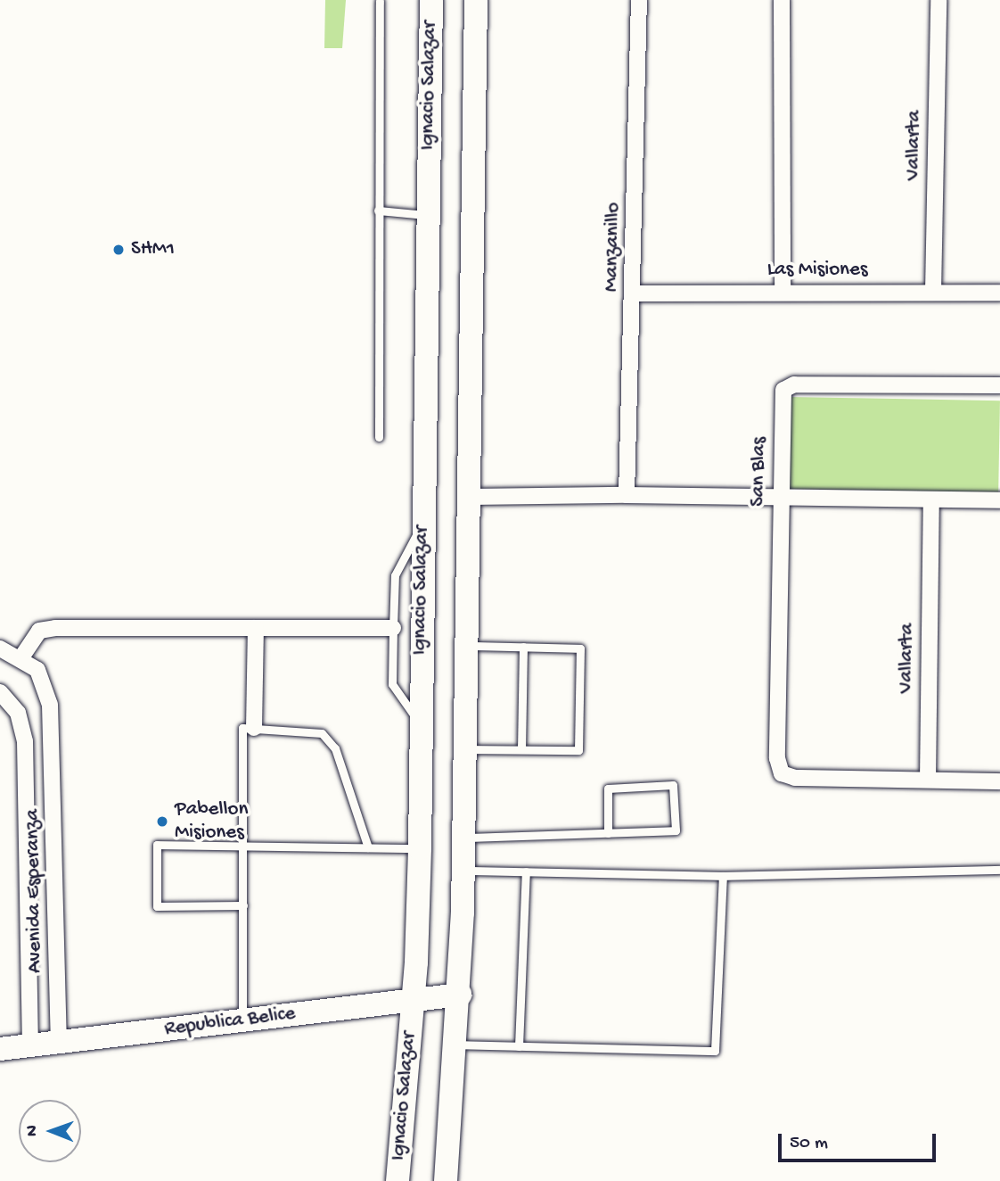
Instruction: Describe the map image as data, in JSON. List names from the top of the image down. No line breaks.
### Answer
{"streets":{"main road":["Ignacio Salazar","Republica Belice"],"street":["Vallarta","Manzanillo","Las Misiones","San Blas","Avenida Esperanza"]},"crossings":[["Ignacio Salazar","Republica Belice"],["Vallarta","Las Misiones"],["Vallarta","San Blas"],["Manzanillo","Las Misiones"],["Avenida Esperanza","Republica Belice"]],"places":["SHM1","Pabellon Misiones"],"scale_bar":"50 m","north":"left"}
